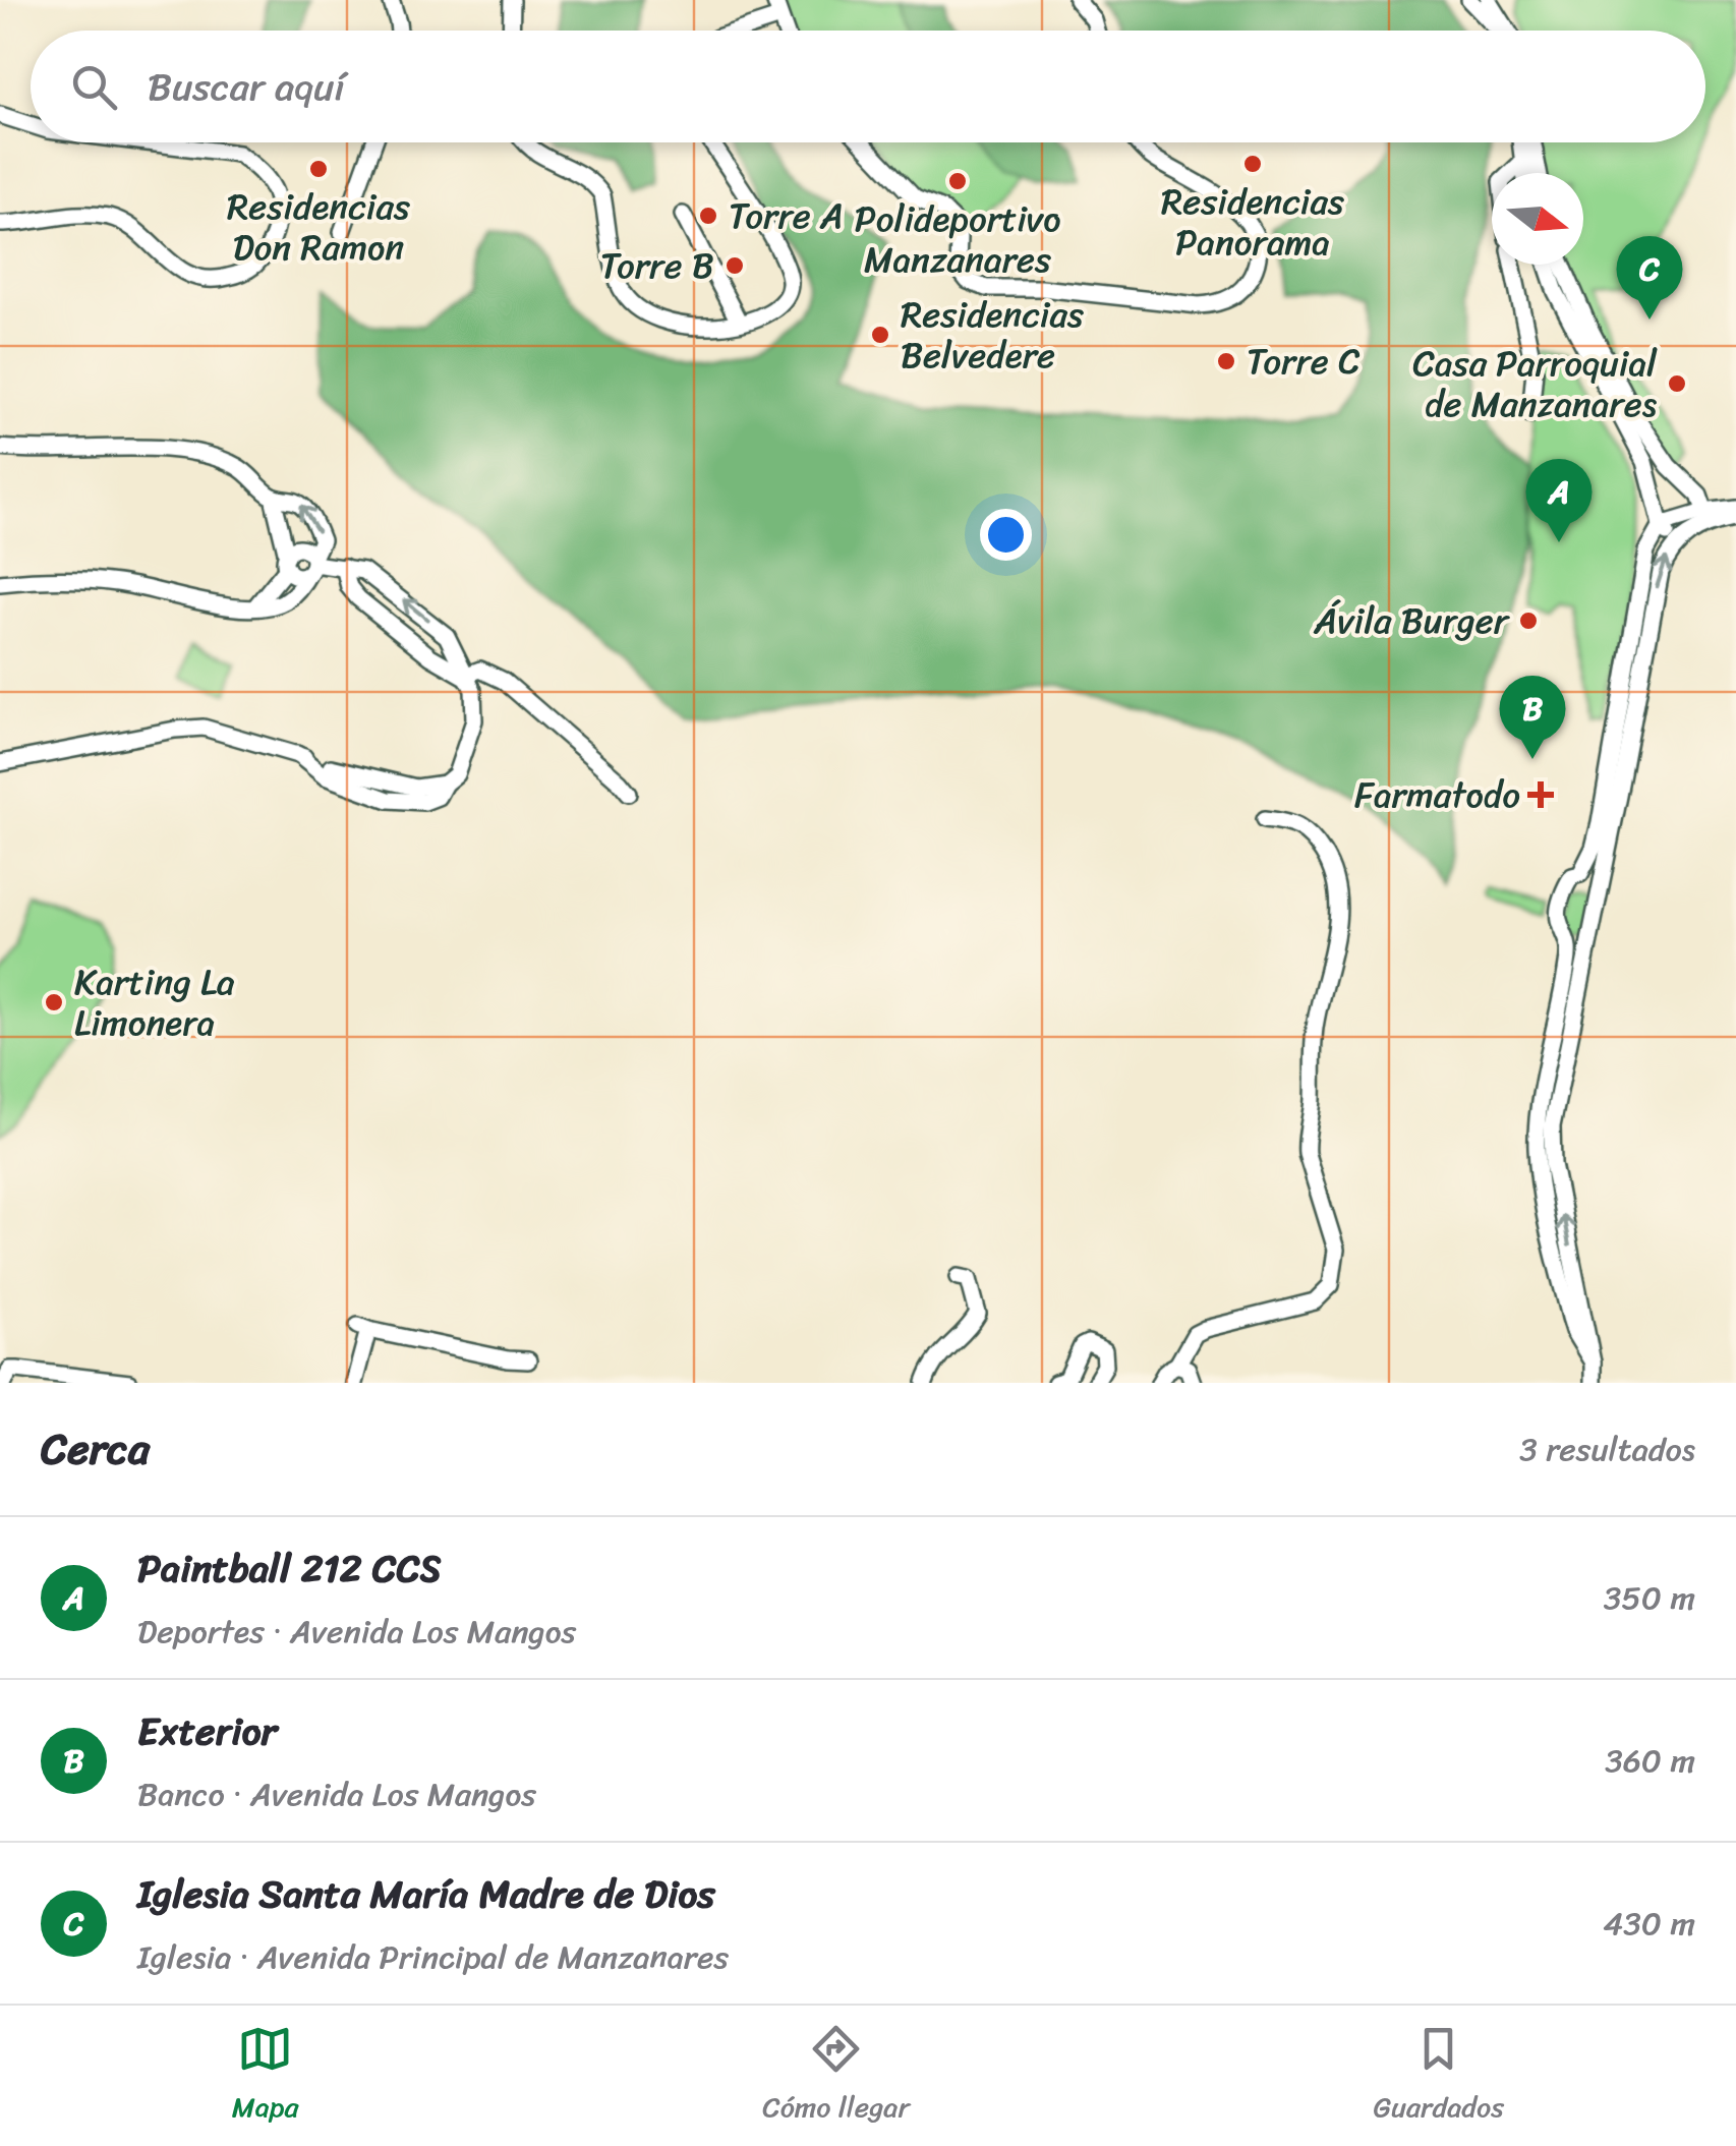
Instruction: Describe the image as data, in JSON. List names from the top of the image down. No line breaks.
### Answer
{"places":{"other":["Residencias Panorama","Residencias Don Ramon","Polideportivo Manzanares","Torre A","Torre B","Residencias Belvedere","Torre C","Casa Parroquial de Manzanares","Ávila Burger","Karting La Limonera"],"health":["Farmatodo"]},"north":"right","page":{"search":"Buscar aquí","pins":["C","A","B"],"heading":["Cerca","3 resultados"],"list":[{"mark":"A","name":"Paintball 212 CCS","note":"Deportes · Avenida Los Mangos","value":"350 m"},{"mark":"B","name":"Exterior","note":"Banco · Avenida Los Mangos","value":"360 m"},{"mark":"C","name":"Iglesia Santa María Madre de Dios","note":"Iglesia · Avenida Principal de Manzanares","value":"430 m"}],"nav":["Mapa","Cómo llegar","Guardados"]}}
